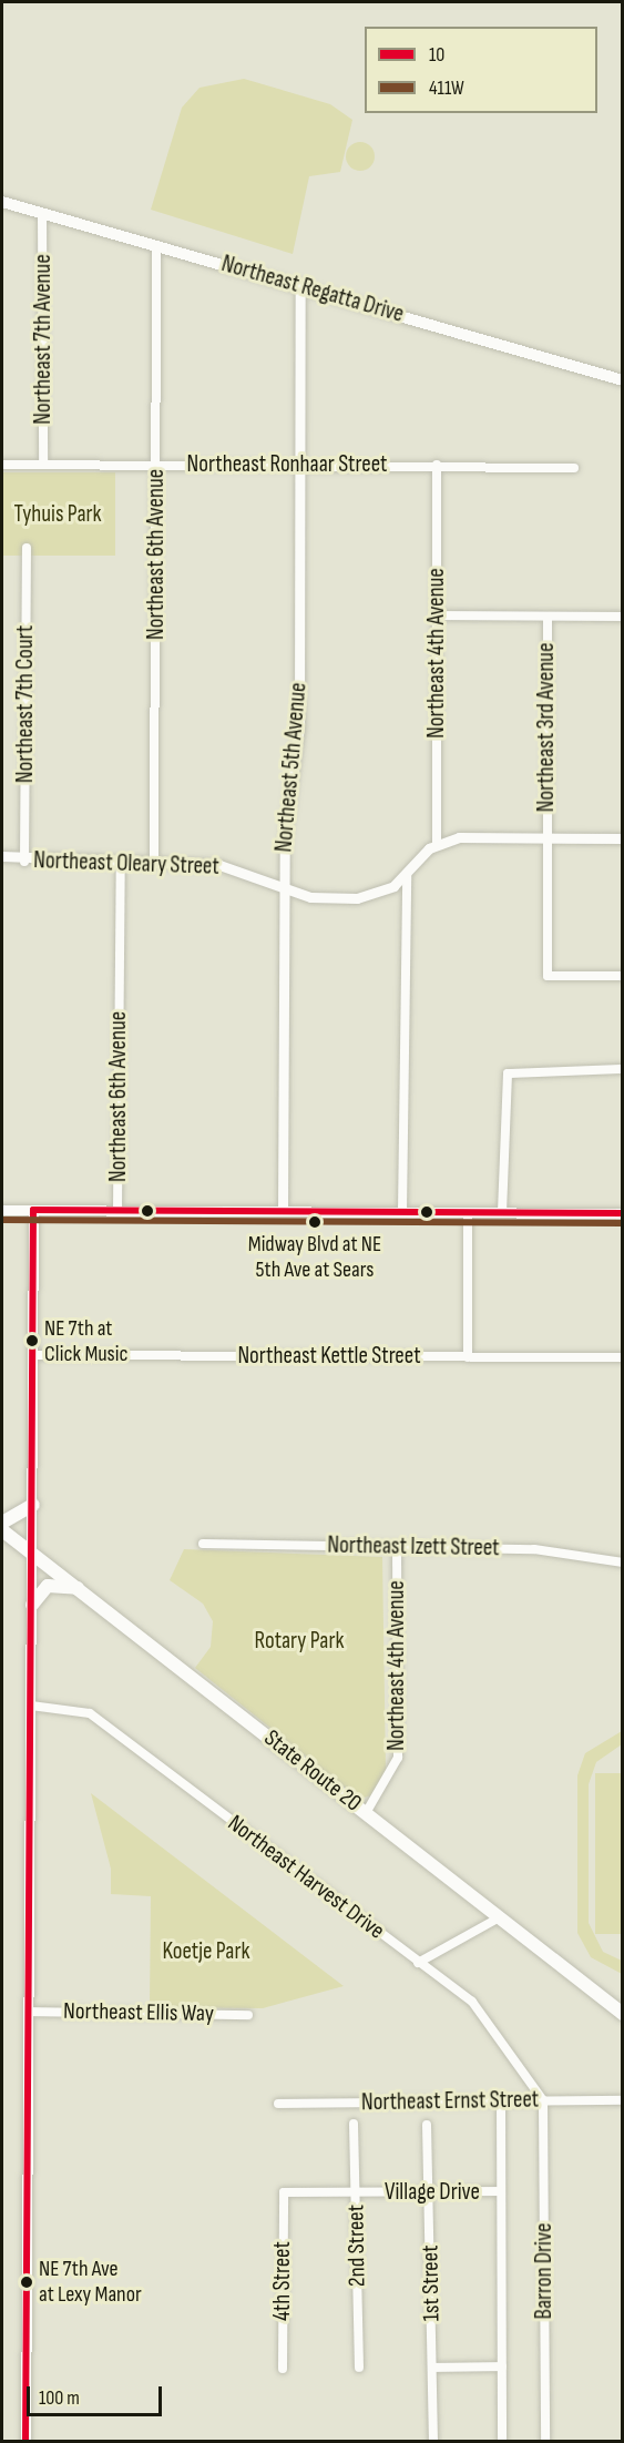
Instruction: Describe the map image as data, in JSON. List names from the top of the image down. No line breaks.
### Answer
{"streets":{"main road":["Northeast Regatta Drive","State Route 20"],"street":["Northeast 7th Avenue","Northeast Ronhaar Street","Northeast 6th Avenue","Northeast 4th Avenue","Northeast 7th Court","Northeast 3rd Avenue","Northeast 5th Avenue","Northeast Oleary Street","Northeast Kettle Street","Northeast Izett Street","Northeast Harvest Drive","Northeast Ellis Way","Northeast Ernst Street","Village Drive","2nd Street","Barron Drive","4th Street","1st Street"]},"crossings":[["Northeast Regatta Drive","Northeast 7th Avenue"],["Northeast Regatta Drive","Northeast 6th Avenue"],["Northeast Regatta Drive","Northeast 5th Avenue"],["Northeast 7th Avenue","Northeast Ronhaar Street"],["Northeast Ronhaar Street","Northeast 6th Avenue"],["Northeast Ronhaar Street","Northeast 4th Avenue"],["Northeast Ronhaar Street","Northeast 5th Avenue"],["Northeast 6th Avenue","Northeast Oleary Street"],["Northeast 4th Avenue","Northeast Oleary Street"],["Northeast 4th Avenue","Northeast Izett Street"],["Northeast 4th Avenue","State Route 20"],["Northeast 7th Court","Northeast Oleary Street"],["Northeast 5th Avenue","Northeast Oleary Street"],["Northeast Harvest Drive","Northeast Ernst Street"],["Northeast Harvest Drive","Barron Drive"],["Northeast Ernst Street","Barron Drive"],["Village Drive","2nd Street"],["Village Drive","4th Street"],["Village Drive","1st Street"]],"parks":["Tyhuis Park","Rotary Park","Koetje Park"],"places":["Midway Blvd at NE 5th Ave at Sears","NE 7th at Click Music","NE 7th Ave at Lexy Manor"],"lines":["transit line 10","transit line 411W"],"legend":["10","411W"],"scale_bar":"100 m"}
